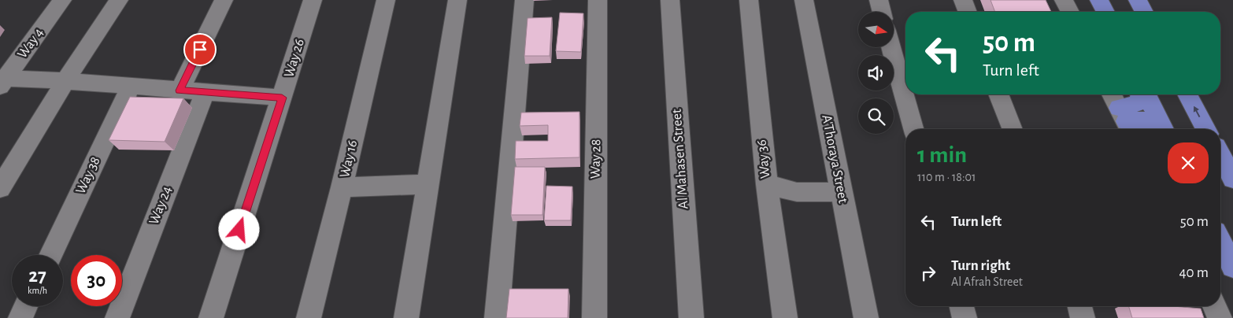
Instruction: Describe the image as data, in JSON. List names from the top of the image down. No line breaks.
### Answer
{"streets":{"street":["Way 4","Way 26","Way 16","Way 28","Al Mahasen Street","Way 36","A'Thoraya Street","Way 38","Way 24"]},"north":"right","page":{"turn":["50 m","Turn left"],"heading":["1 min","110 m · 18:01"],"list":[{"name":"Turn left","value":"50 m"},{"name":"Turn right","note":"Al Afrah Street","value":"40 m"}],"speed":"27 km/h","limit":"30"}}
